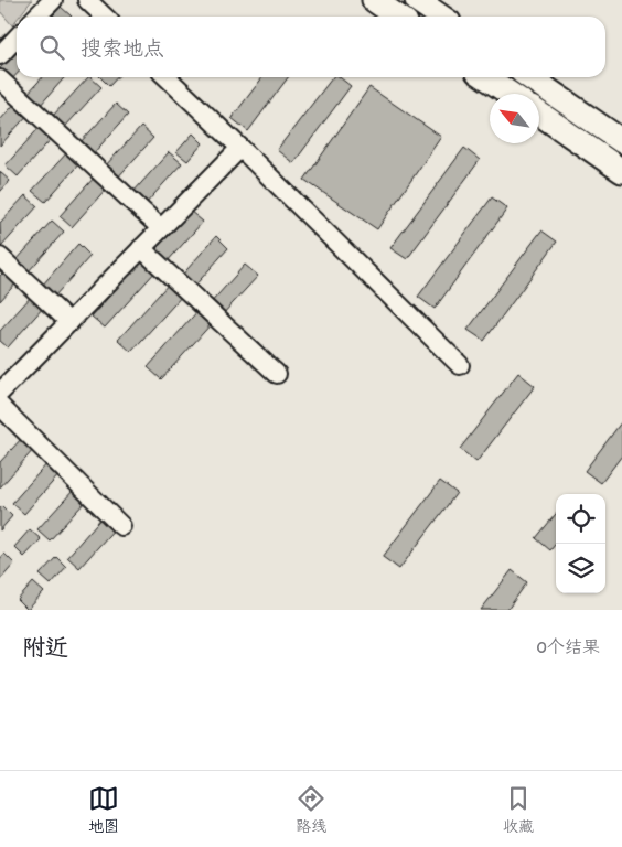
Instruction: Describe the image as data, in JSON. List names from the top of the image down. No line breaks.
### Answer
{"north":"top left","page":{"search":"搜索地点","heading":["附近","0个结果"],"nav":["地图","路线","收藏"]}}
